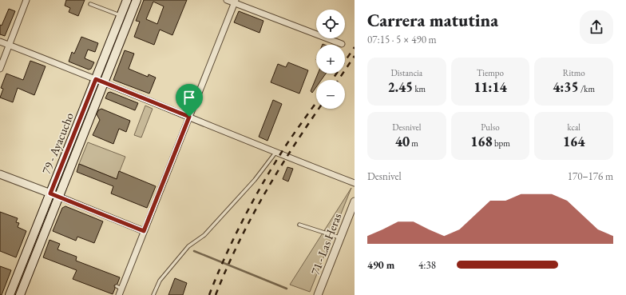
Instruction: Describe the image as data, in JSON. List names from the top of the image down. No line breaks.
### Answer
{"streets":{"main road":["79 - Ayacucho"],"street":["71 - Las Heras"]},"page":{"heading":["Carrera matutina","07:15 · 5 × 490 m"],"map_buttons":["+","−"],"stats":[["Distancia","2.45 km"],["Tiempo","11:14"],["Ritmo","4:35 /km"],["Desnivel","40 m"],["Pulso","168 bpm"],["kcal","164"]],"chart":["Desnivel","170–176 m"],"list":[{"name":"490 m","note":"4:38"}]}}
